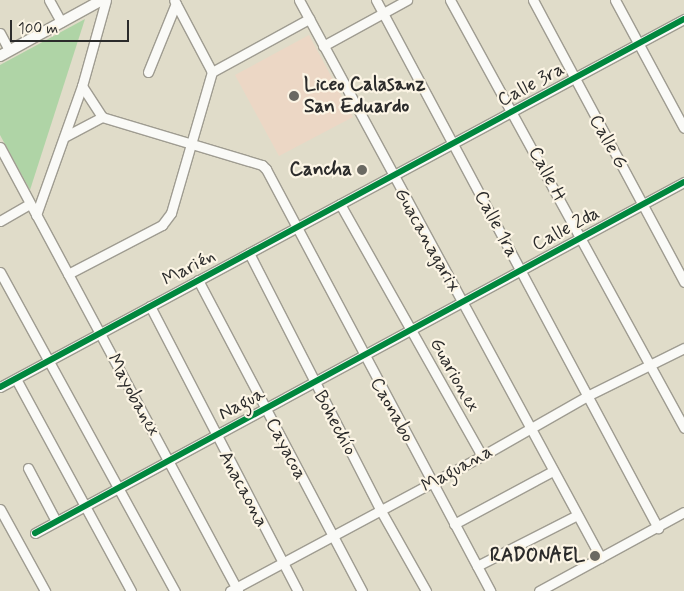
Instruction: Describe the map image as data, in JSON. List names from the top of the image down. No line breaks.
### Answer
{"streets":{"street":["Calle 3ra","Calle G","Calle H","Calle 1ra","Calle 2da","Guacanagarix","Marién","Guarionex","Mayobanex","Nagua","Caonabo","Bohechío","Cayacoa","Maguana","Anacaona"]},"crossings":[["Calle 3ra","Calle G"],["Calle 3ra","Calle H"],["Calle 3ra","Calle 1ra"],["Calle 3ra","Guacanagarix"],["Calle 3ra","Marién"],["Calle G","Calle 2da"],["Calle H","Calle 2da"],["Calle H","Maguana"],["Calle 1ra","Calle 2da"],["Calle 1ra","Maguana"],["Calle 2da","Guacanagarix"],["Calle 2da","Nagua"],["Guacanagarix","Marién"],["Guacanagarix","Nagua"],["Guacanagarix","Maguana"],["Marién","Guarionex"],["Marién","Mayobanex"],["Marién","Caonabo"],["Marién","Bohechío"],["Marién","Cayacoa"],["Marién","Anacaona"],["Guarionex","Nagua"],["Guarionex","Maguana"],["Mayobanex","Nagua"],["Mayobanex","Maguana"],["Nagua","Caonabo"],["Nagua","Bohechío"],["Nagua","Cayacoa"],["Nagua","Anacaona"],["Caonabo","Maguana"],["Bohechío","Maguana"],["Cayacoa","Maguana"],["Maguana","Anacaona"]],"places":["Liceo Calasanz San Eduardo","Cancha","RADONAEL"],"scale_bar":"100 m"}
